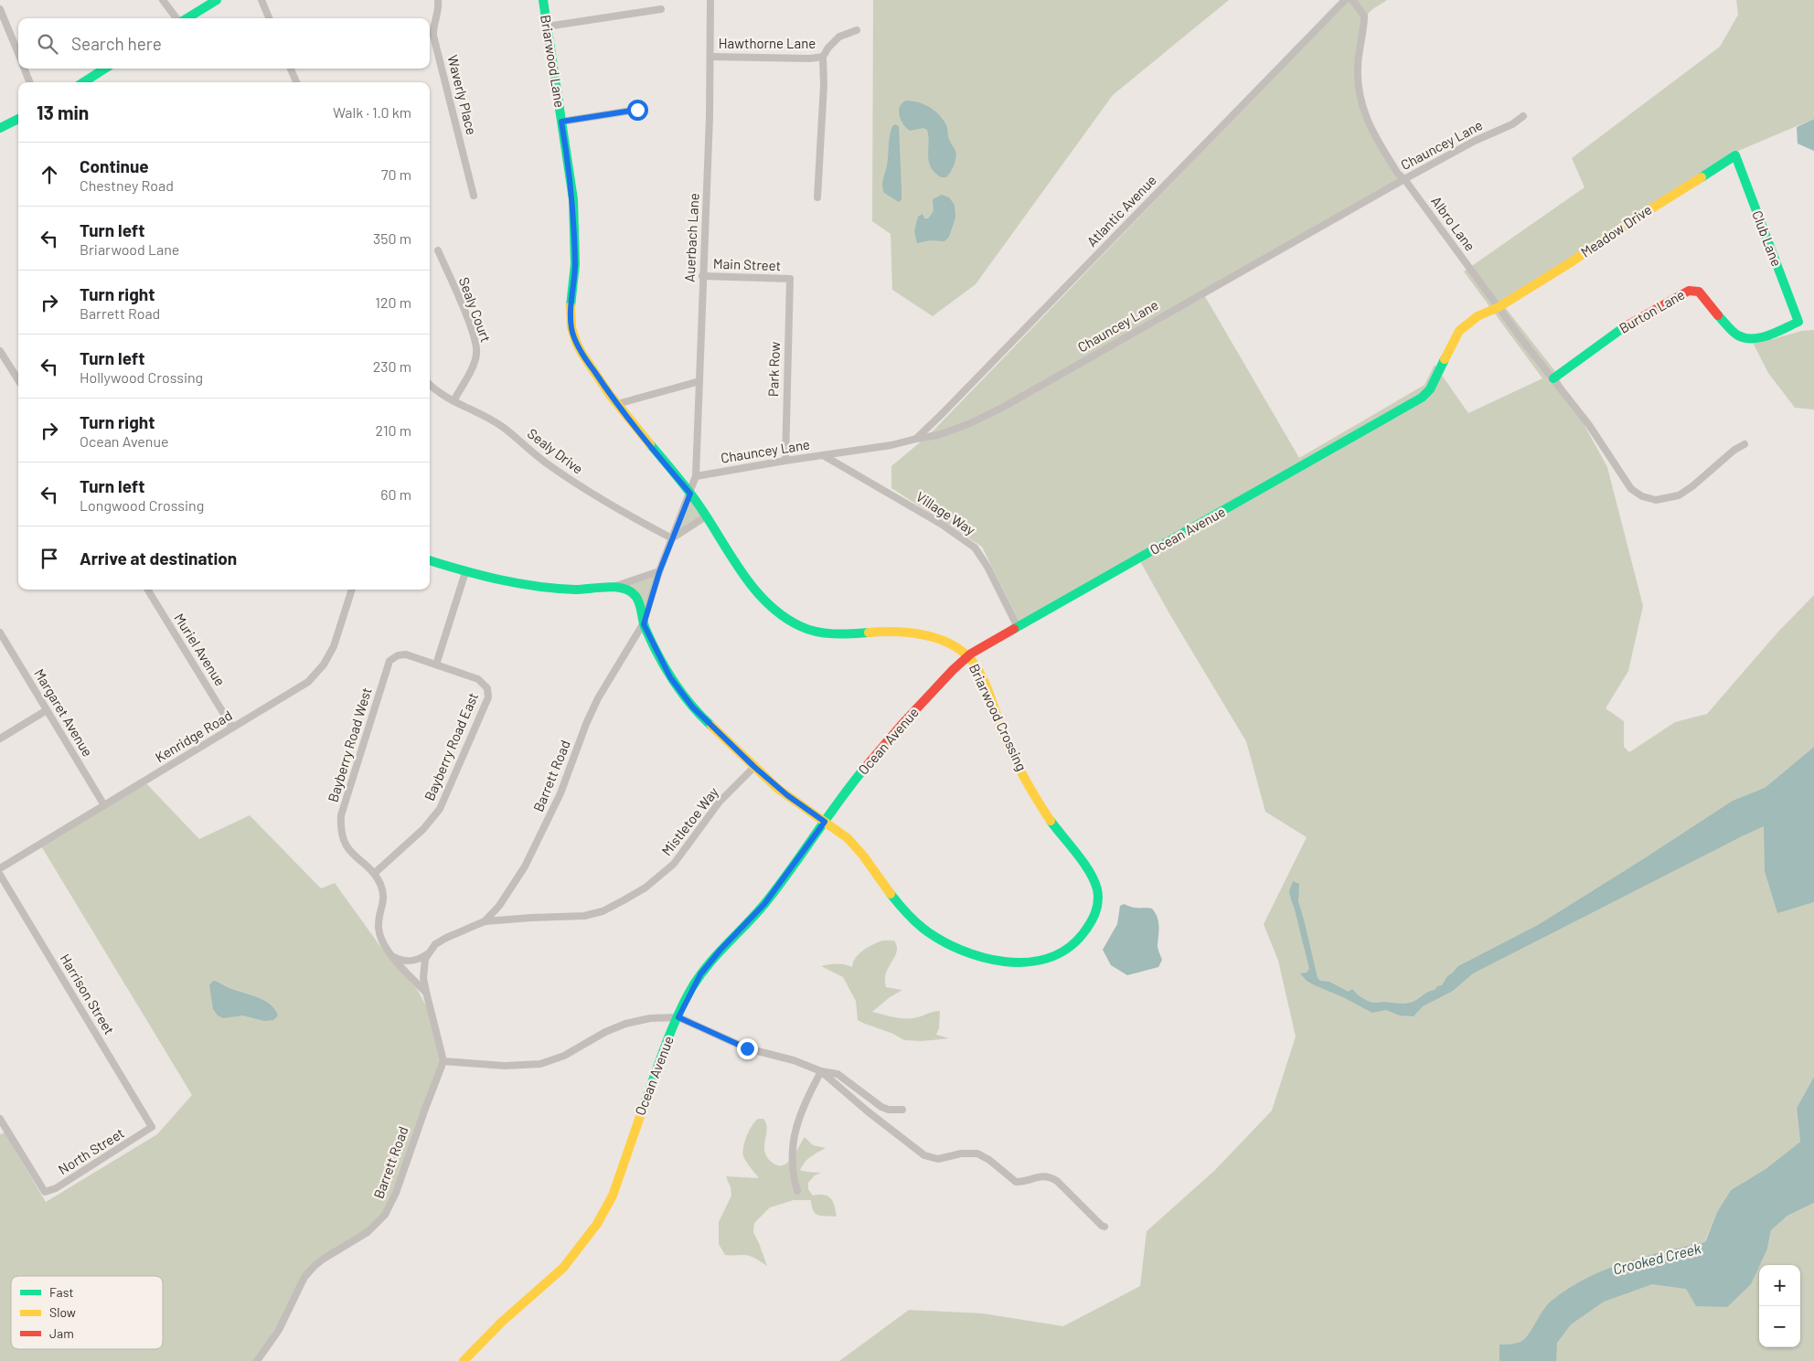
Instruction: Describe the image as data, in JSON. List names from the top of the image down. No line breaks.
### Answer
{"streets":{"street":["Hawthorne Lane","Briarwood Lane","Waverly Place","Chauncey Lane","Atlantic Avenue","Albro Lane","Meadow Drive","Auerbach Lane","Club Lane","Main Street","Sealy Court","Burton Lane","Park Row","Sealy Drive","Village Way","Ocean Avenue","Muriel Avenue","Margaret Avenue","Briarwood Crossing","Kenridge Road","Bayberry Road West","Bayberry Road East","Barrett Road","Mistletoe Way","Harrison Street","North Street"]},"crossings":[["Hawthorne Lane","Auerbach Lane"],["Briarwood Lane","Briarwood Crossing"],["Briarwood Lane","Barrett Road"],["Chauncey Lane","Atlantic Avenue"],["Chauncey Lane","Albro Lane"],["Chauncey Lane","Auerbach Lane"],["Chauncey Lane","Park Row"],["Chauncey Lane","Village Way"],["Albro Lane","Meadow Drive"],["Albro Lane","Burton Lane"],["Albro Lane","Ocean Avenue"],["Meadow Drive","Club Lane"],["Meadow Drive","Ocean Avenue"],["Auerbach Lane","Main Street"],["Club Lane","Burton Lane"],["Main Street","Park Row"],["Sealy Court","Sealy Drive"],["Sealy Drive","Barrett Road"],["Village Way","Ocean Avenue"],["Ocean Avenue","Briarwood Crossing"],["Muriel Avenue","Kenridge Road"],["Margaret Avenue","Kenridge Road"],["Briarwood Crossing","Barrett Road"],["Briarwood Crossing","Mistletoe Way"],["Bayberry Road West","Bayberry Road East"],["Barrett Road","Mistletoe Way"],["Harrison Street","North Street"]],"water":["Crooked Creek"],"legend":["Fast","Slow","Jam"],"page":{"search":"Search here","heading":["13 min","Walk · 1.0 km"],"list":[["Continue","Chestney Road","70 m"],["Turn left","Briarwood Lane","350 m"],["Turn right","Barrett Road","120 m"],["Turn left","Hollywood Crossing","230 m"],["Turn right","Ocean Avenue","210 m"],["Turn left","Longwood Crossing","60 m"],"Arrive at destination"],"map_buttons":["+","−"]}}
